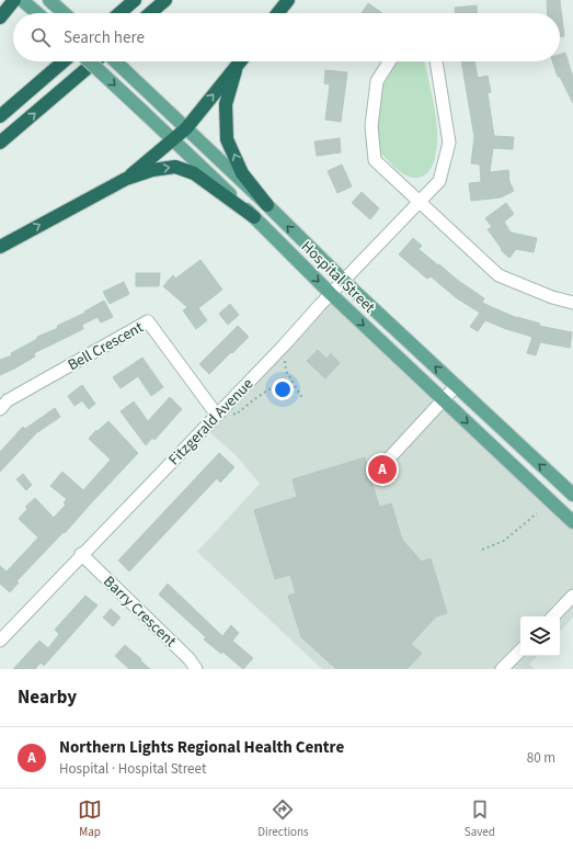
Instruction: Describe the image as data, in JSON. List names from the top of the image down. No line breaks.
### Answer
{"streets":{"main road":["Hospital Street"],"street":["Bell Crescent","Fitzgerald Avenue","Barry Crescent"]},"crossings":[["Hospital Street","Fitzgerald Avenue"],["Bell Crescent","Fitzgerald Avenue"],["Fitzgerald Avenue","Barry Crescent"]],"page":{"search":"Search here","pins":"A","heading":"Nearby","list":[{"mark":"A","name":"Northern Lights Regional Health Centre","note":"Hospital · Hospital Street","value":"80 m"}],"nav":["Map","Directions","Saved"]}}
